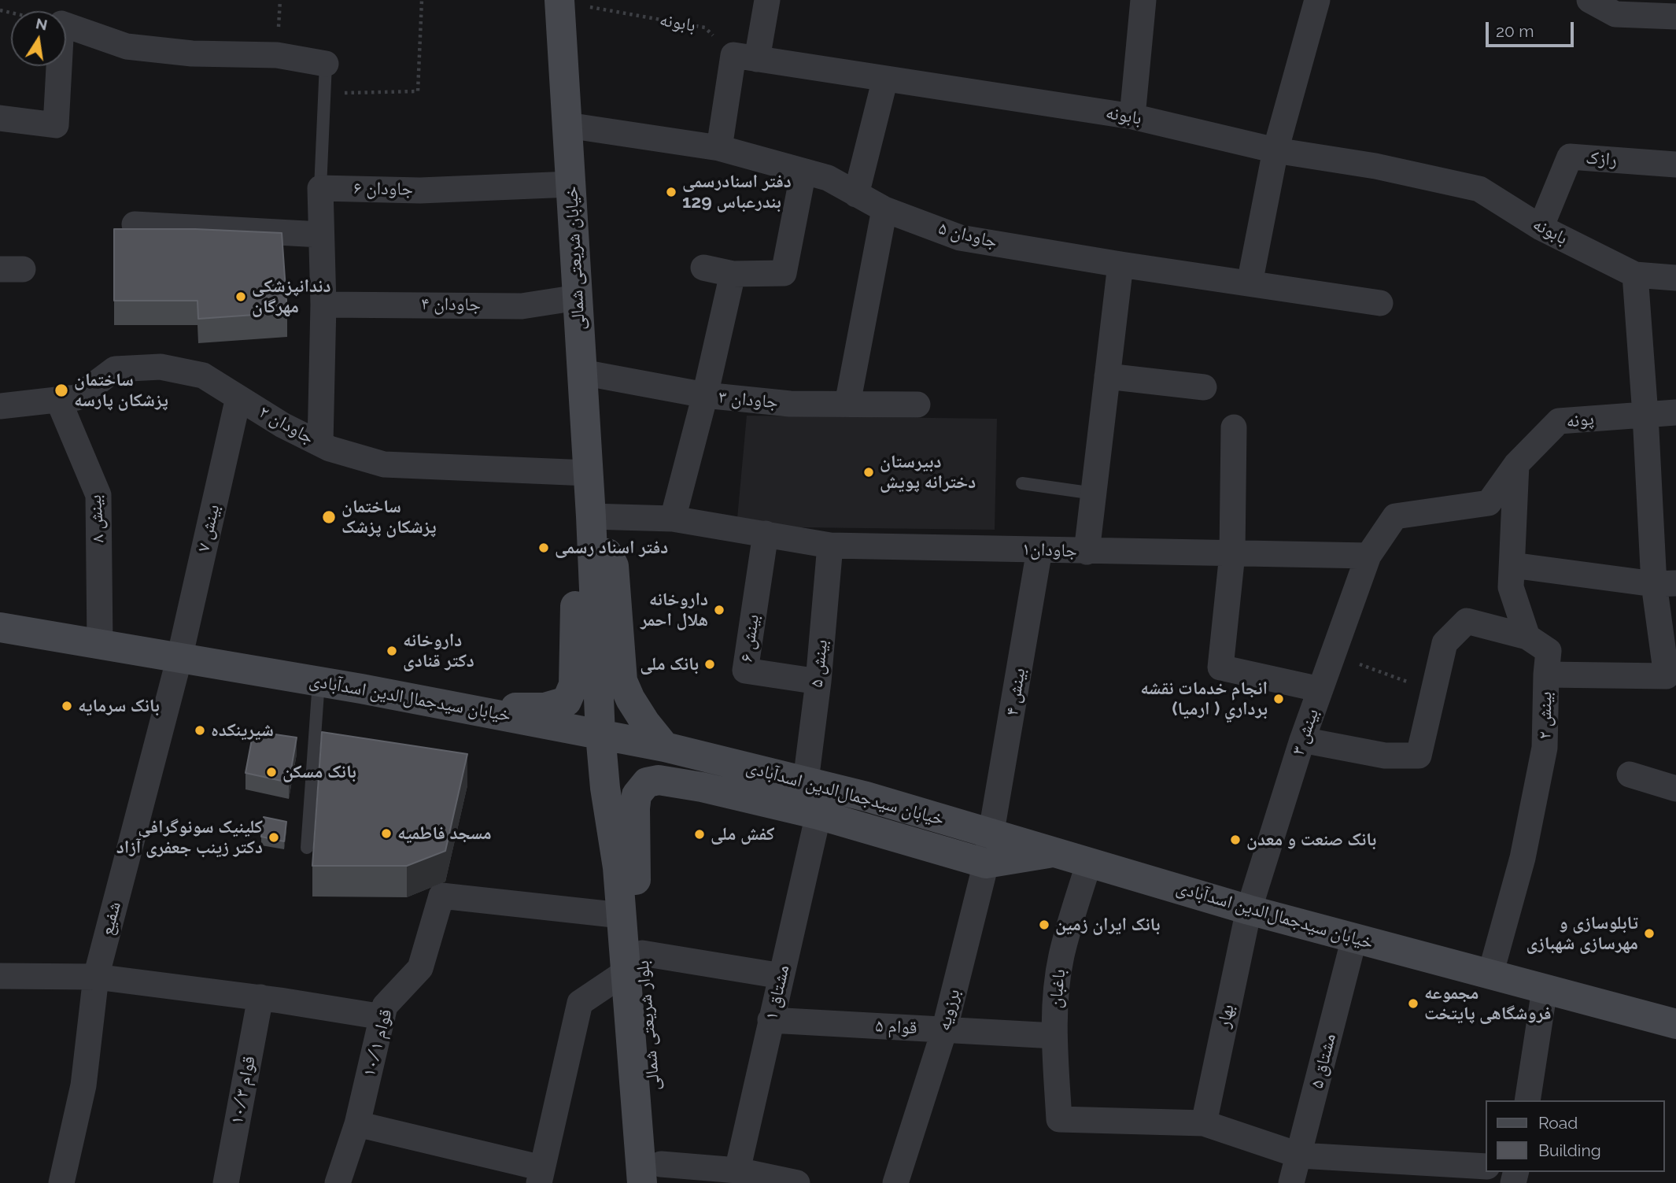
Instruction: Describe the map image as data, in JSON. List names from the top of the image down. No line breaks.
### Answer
{"streets":{"main road":["خیابان شریعتی شمالی","خیابان سیدجمال‌الدین اسدآبادی","بلوار شریعتی شمالی"],"street":["بابونه","رازک","جاودان ۶","جاودان ۵","جاودان ۴","جاودان ۳","پونه","جاودان ۲","بینش ۸","بینش ۷","جاودان۱","بینش ۶","بینش ۵","بینش ۴","بینش ۲","بینش ۳","شفیع","باغبان","مشتاق ۱","برزویه","بهار","قوام ۵","قوام ۱۰/۱","مشتاق ۵","قوام ۱۰/۳"]},"crossings":[["بابونه","رازک"],["بابونه","خیابان شریعتی شمالی"],["جاودان ۶","خیابان شریعتی شمالی"],["جاودان ۵","خیابان شریعتی شمالی"],["خیابان شریعتی شمالی","جاودان ۴"],["خیابان شریعتی شمالی","جاودان ۳"],["خیابان شریعتی شمالی","جاودان ۲"],["خیابان شریعتی شمالی","جاودان۱"],["خیابان شریعتی شمالی","خیابان سیدجمال‌الدین اسدآبادی"],["خیابان شریعتی شمالی","بلوار شریعتی شمالی"],["پونه","جاودان۱"],["پونه","بینش ۳"],["جاودان ۲","بینش ۸"],["جاودان ۲","بینش ۷"],["بینش ۸","خیابان سیدجمال‌الدین اسدآبادی"],["بینش ۷","خیابان سیدجمال‌الدین اسدآبادی"],["بینش ۷","شفیع"],["جاودان۱","بینش ۶"],["جاودان۱","بینش ۵"],["جاودان۱","بینش ۴"],["جاودان۱","بینش ۳"],["بینش ۶","بینش ۵"],["بینش ۵","خیابان سیدجمال‌الدین اسدآبادی"],["بینش ۴","خیابان سیدجمال‌الدین اسدآبادی"],["بینش ۴","برزویه"],["خیابان سیدجمال‌الدین اسدآبادی","بینش ۲"],["خیابان سیدجمال‌الدین اسدآبادی","بینش ۳"],["خیابان سیدجمال‌الدین اسدآبادی","شفیع"],["خیابان سیدجمال‌الدین اسدآبادی","باغبان"],["خیابان سیدجمال‌الدین اسدآبادی","برزویه"],["خیابان سیدجمال‌الدین اسدآبادی","بهار"],["خیابان سیدجمال‌الدین اسدآبادی","مشتاق ۵"],["بینش ۳","بهار"],["باغبان","بهار"],["باغبان","قوام ۵"],["مشتاق ۱","قوام ۵"],["برزویه","قوام ۵"],["بلوار شریعتی شمالی","قوام ۱۰/۱"]],"places":["دفتر اسنادرسمی 129 بندرعباس","دندانپزشکی مهرگان","ساختمان پزشکان پارسه","دبیرستان دخترانه پویش","ساختمان پزشکان پزشک","دفتر اسناد رسمی","داروخانه هلال احمر","داروخانه دکتر قنادی","بانک ملی","انجام خدمات نقشه برداري ( ارميا)","بانک سرمایه","شیرینکده","بانک مسکن","مسجد فاطمیه","کفش ملی","کلینیک سونوگرافی دکتر زینب جعفری آزاد","بانک صنعت و معدن","بانک ایران زمین","تابلوسازی و مهرسازی شهبازی","مجموعه فروشگاهی پایتخت"],"legend":["Road","Building"],"scale_bar":"20 m","north":"top"}
